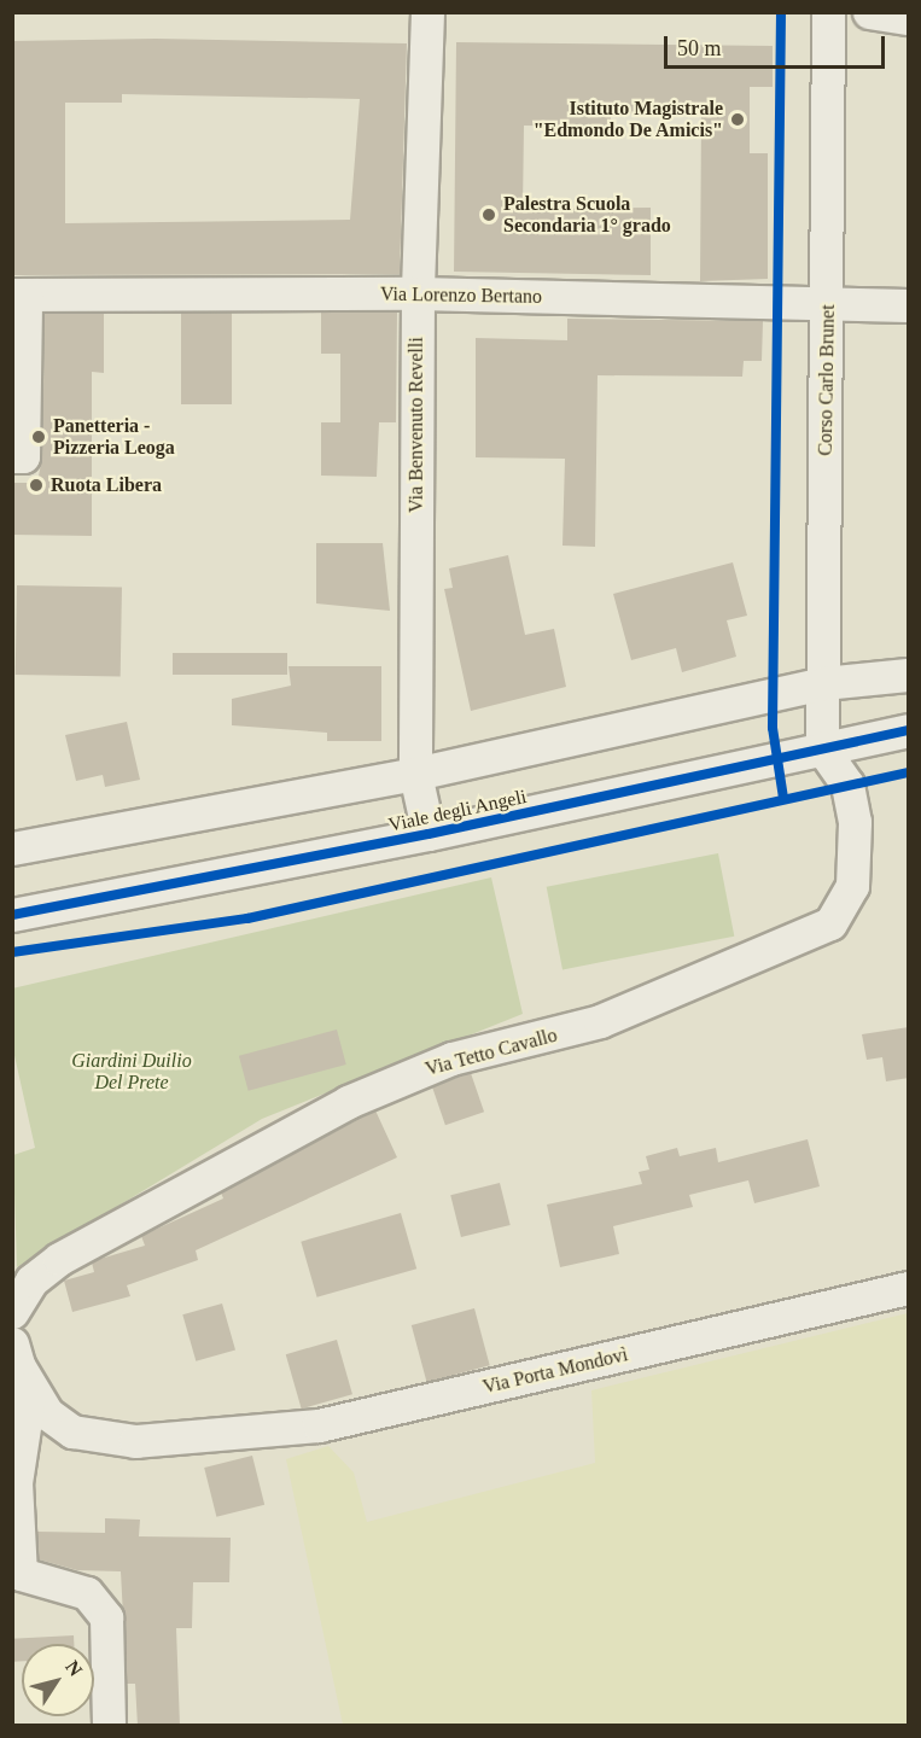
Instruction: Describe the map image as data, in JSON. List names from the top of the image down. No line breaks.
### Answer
{"streets":{"street":["Via Lorenzo Bertano","Corso Carlo Brunet","Via Benvenuto Revelli","Viale degli Angeli","Via Tetto Cavallo","Via Porta Mondovì"]},"crossings":[["Via Lorenzo Bertano","Corso Carlo Brunet"],["Via Lorenzo Bertano","Via Benvenuto Revelli"],["Corso Carlo Brunet","Viale degli Angeli"],["Corso Carlo Brunet","Via Tetto Cavallo"],["Via Benvenuto Revelli","Viale degli Angeli"],["Viale degli Angeli","Via Tetto Cavallo"]],"parks":["Giardini Duilio Del Prete"],"places":["Istituto Magistrale \"Edmondo De Amicis\"","Palestra Scuola Secondaria 1° grado","Panetteria - Pizzeria Leoga","Ruota Libera"],"scale_bar":"50 m","north":"top right"}
